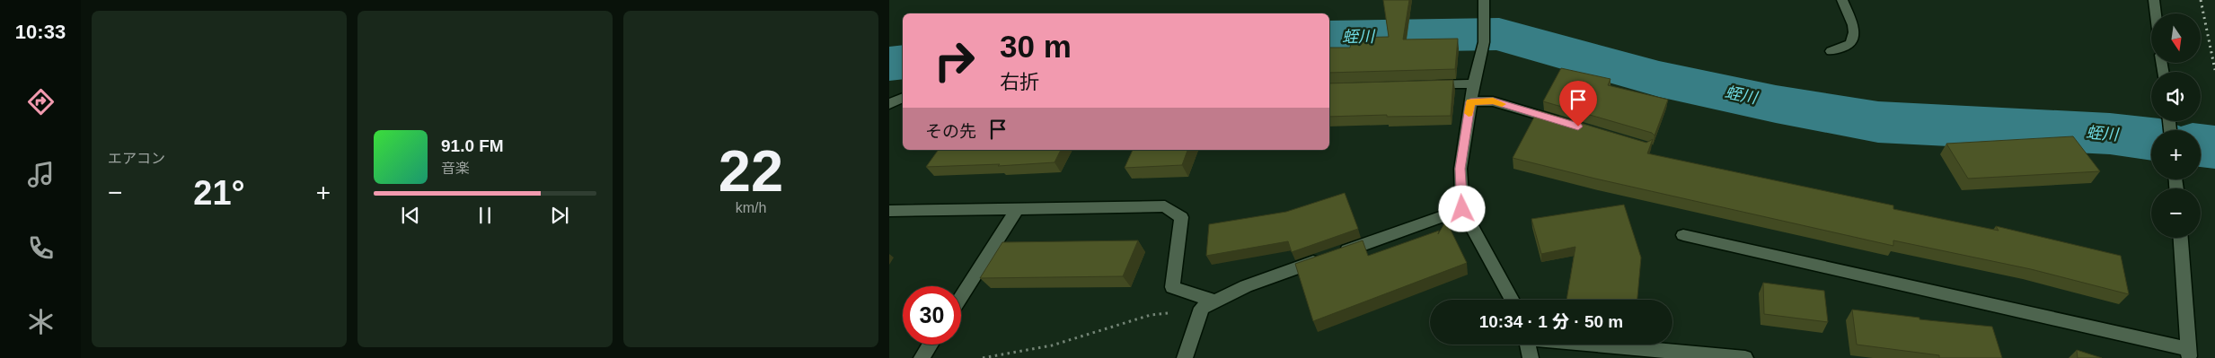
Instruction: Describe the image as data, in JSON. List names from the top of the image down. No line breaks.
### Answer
{"water":["蛭川"],"north":"bottom","page":{"tabs":"10:33","tile":["エアコン",["22","km/h"]],"map_buttons":["+","−"],"turn":["30 m","右折"],"then":"その先","song":["91.0 FM","音楽"],"heat":["−","21°","+"],"limit":"30","trip":"10:34 · 1 分 · 50 m"}}
